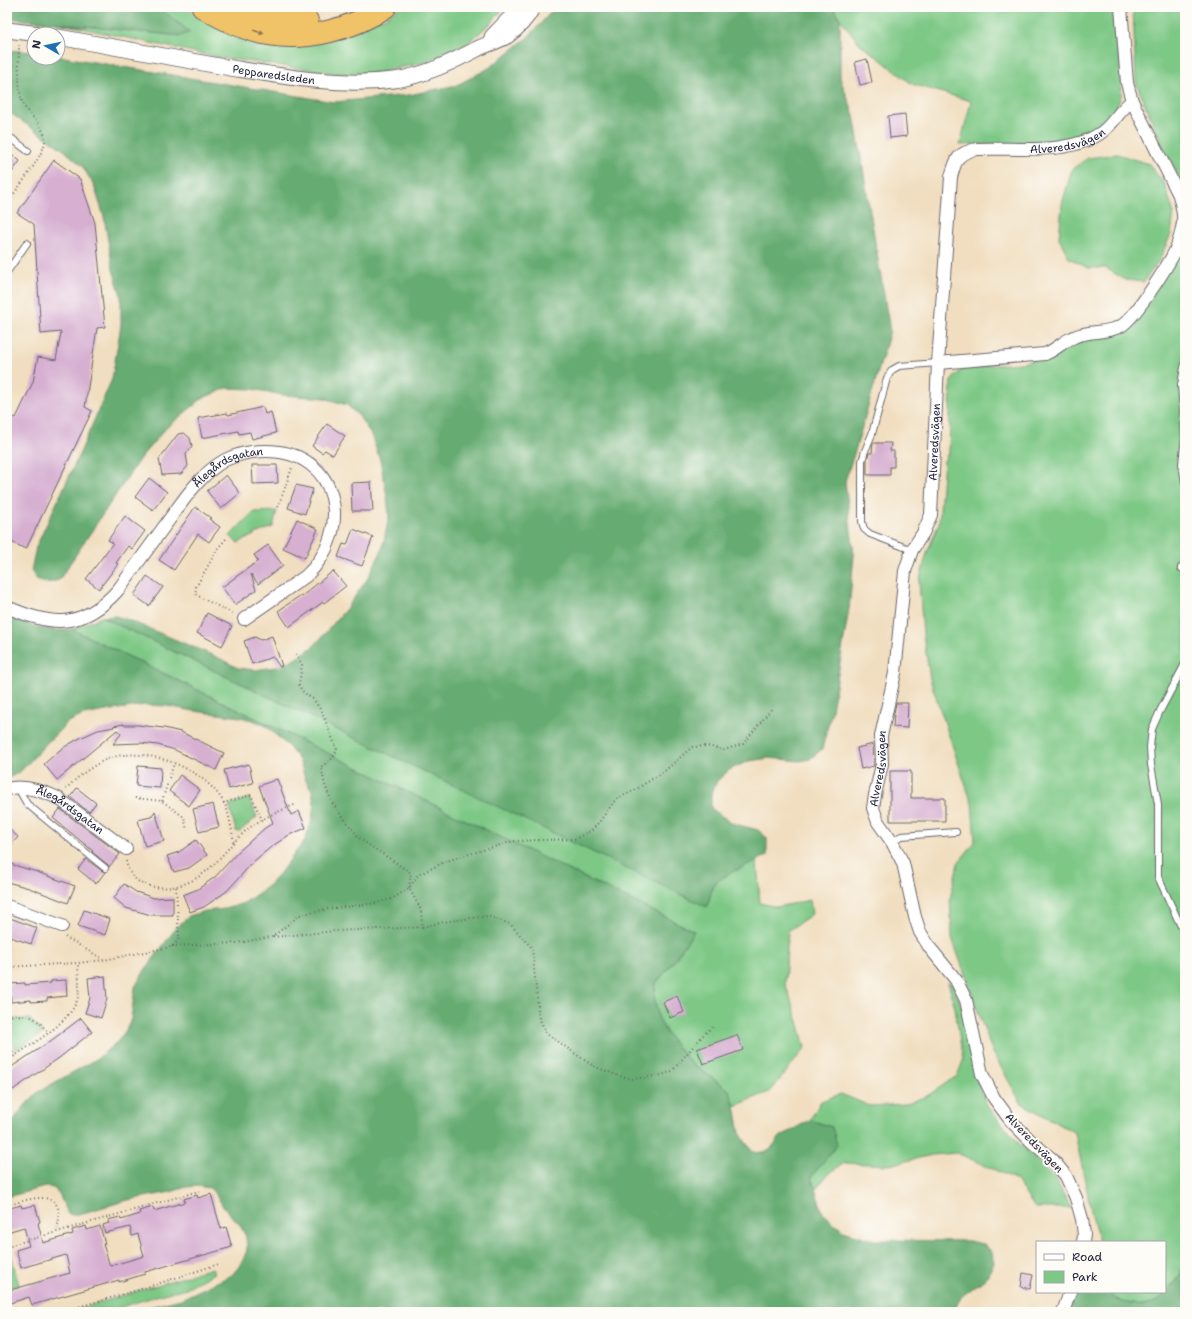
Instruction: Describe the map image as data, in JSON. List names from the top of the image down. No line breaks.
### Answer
{"streets":{"street":["Pepparedsleden","Alveredsvägen","Ålegårdsgatan"]},"legend":["Road","Park"],"north":"left"}
